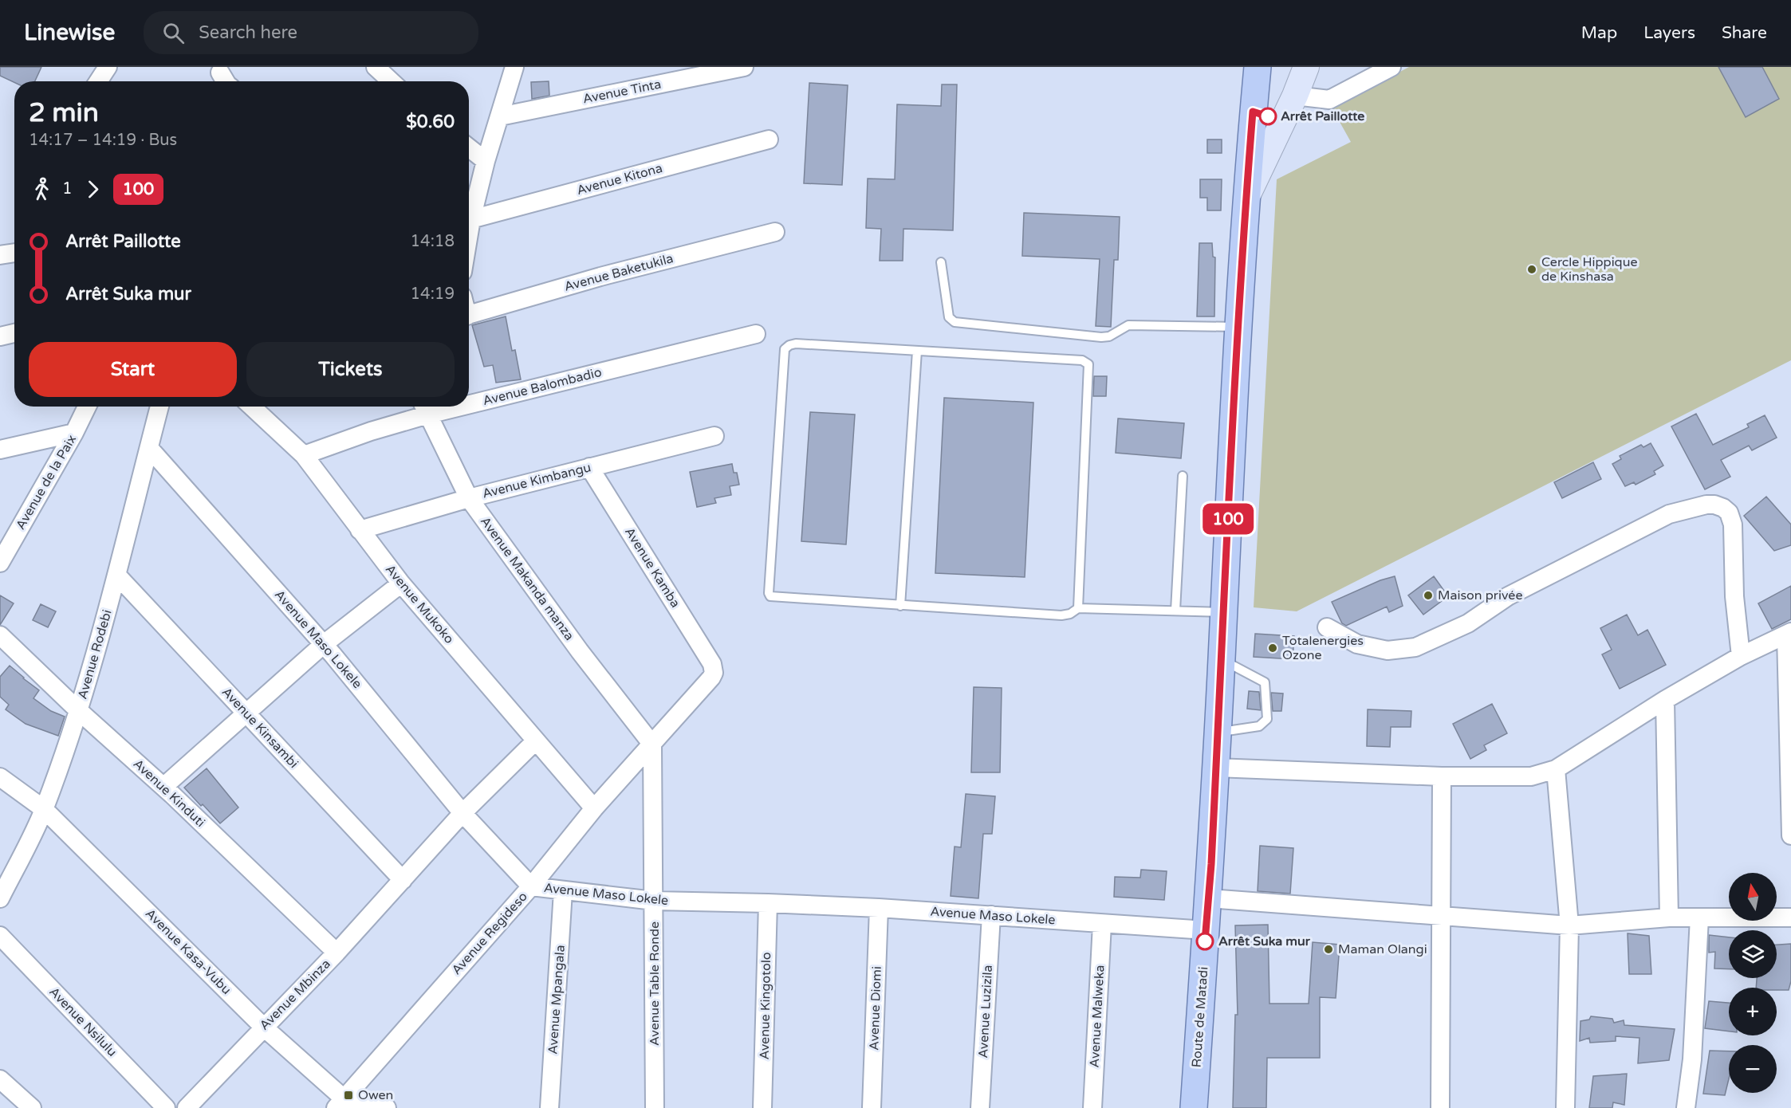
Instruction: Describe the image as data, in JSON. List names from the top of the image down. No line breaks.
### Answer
{"streets":{"main road":["Route de Matadi"],"street":["Avenue Tinta","Avenue Kitona","Avenue Baketukila","Avenue Balombadio","Avenue Kimbangu","Avenue de la Paix","Avenue Kamba","Avenue Makanda manza","Avenue Mukoko","Avenue Maso Lokele","Avenue Rodebi","Avenue Kinsambi","Avenue Kinduti","Avenue Regideso","Avenue Kasa-Vubu","Avenue Table Ronde","Avenue Mbinza","Avenue Mpangala","Avenue Kingotolo","Avenue Diomi","Avenue Luzizila","Avenue Malweka","Avenue Nsilulu"]},"crossings":[["Avenue Balombadio","Avenue Makanda manza"],["Avenue Balombadio","Avenue Mukoko"],["Avenue Kimbangu","Avenue Kamba"],["Avenue Kimbangu","Avenue Makanda manza"],["Avenue Kimbangu","Avenue Mukoko"],["Avenue Kamba","Avenue Regideso"],["Avenue Makanda manza","Avenue Regideso"],["Avenue Makanda manza","Avenue Table Ronde"],["Avenue Mukoko","Avenue Regideso"],["Avenue Mukoko","Avenue Mbinza"],["Avenue Maso Lokele","Avenue Rodebi"],["Avenue Maso Lokele","Avenue Regideso"],["Avenue Maso Lokele","Avenue Table Ronde"],["Avenue Maso Lokele","Avenue Mbinza"],["Avenue Maso Lokele","Avenue Mpangala"],["Avenue Maso Lokele","Avenue Kingotolo"],["Avenue Maso Lokele","Avenue Diomi"],["Avenue Maso Lokele","Avenue Luzizila"],["Avenue Maso Lokele","Avenue Malweka"],["Avenue Maso Lokele","Route de Matadi"],["Avenue Rodebi","Avenue Kinsambi"],["Avenue Rodebi","Avenue Kinduti"],["Avenue Rodebi","Avenue Kasa-Vubu"],["Avenue Kinsambi","Avenue Mbinza"],["Avenue Kinduti","Avenue Mbinza"],["Avenue Regideso","Avenue Kasa-Vubu"],["Avenue Regideso","Avenue Table Ronde"],["Avenue Kasa-Vubu","Avenue Mbinza"]],"places":{"other":["Arrêt Paillotte","Cercle Hippique de Kinshasa","Maison privée","Totalenergies Ozone","Arrêt Suka mur","Maman Olangi"],"transit":["Owen"]},"lines":["bus line 100"],"north":"top","page":{"header":"Linewise","search":"Search here","nav":["Map","Layers","Share"],"on_map":"100","heading":["2 min","14:17 – 14:19 · Bus","$0.60"],"legs":["1","100"],"list":[{"name":"Arrêt Paillotte","value":"14:18"},{"name":"Arrêt Suka mur","value":"14:19"}],"buttons":["Start","Tickets"],"map_buttons":["+","−"]}}
